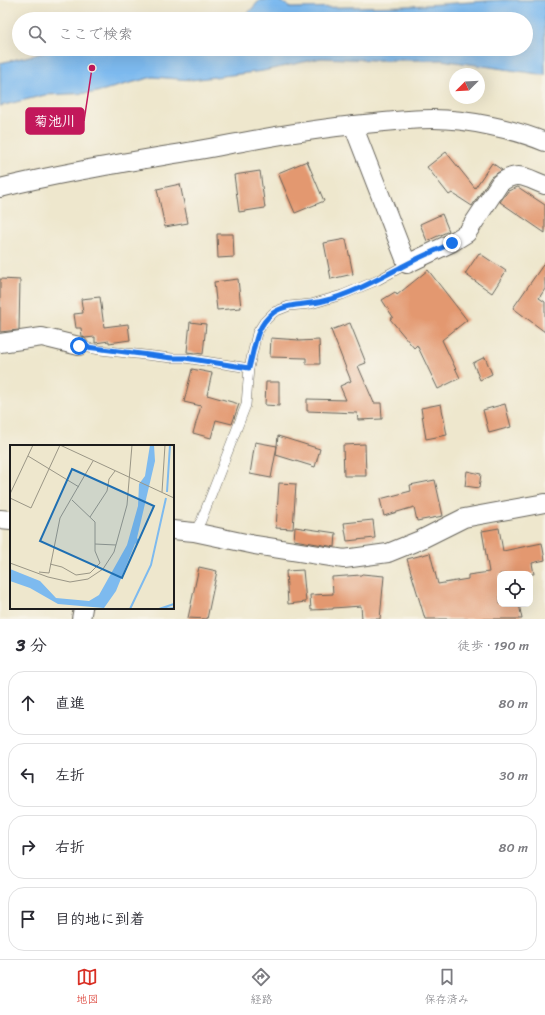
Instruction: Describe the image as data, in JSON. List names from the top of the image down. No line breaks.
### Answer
{"places":["菊池川"],"north":"bottom left","page":{"search":"ここで検索","heading":["3 分","徒歩 · 190 m"],"list":[["直進","80 m"],["左折","30 m"],["右折","80 m"],"目的地に到着"],"nav":["地図","経路","保存済み"]}}
